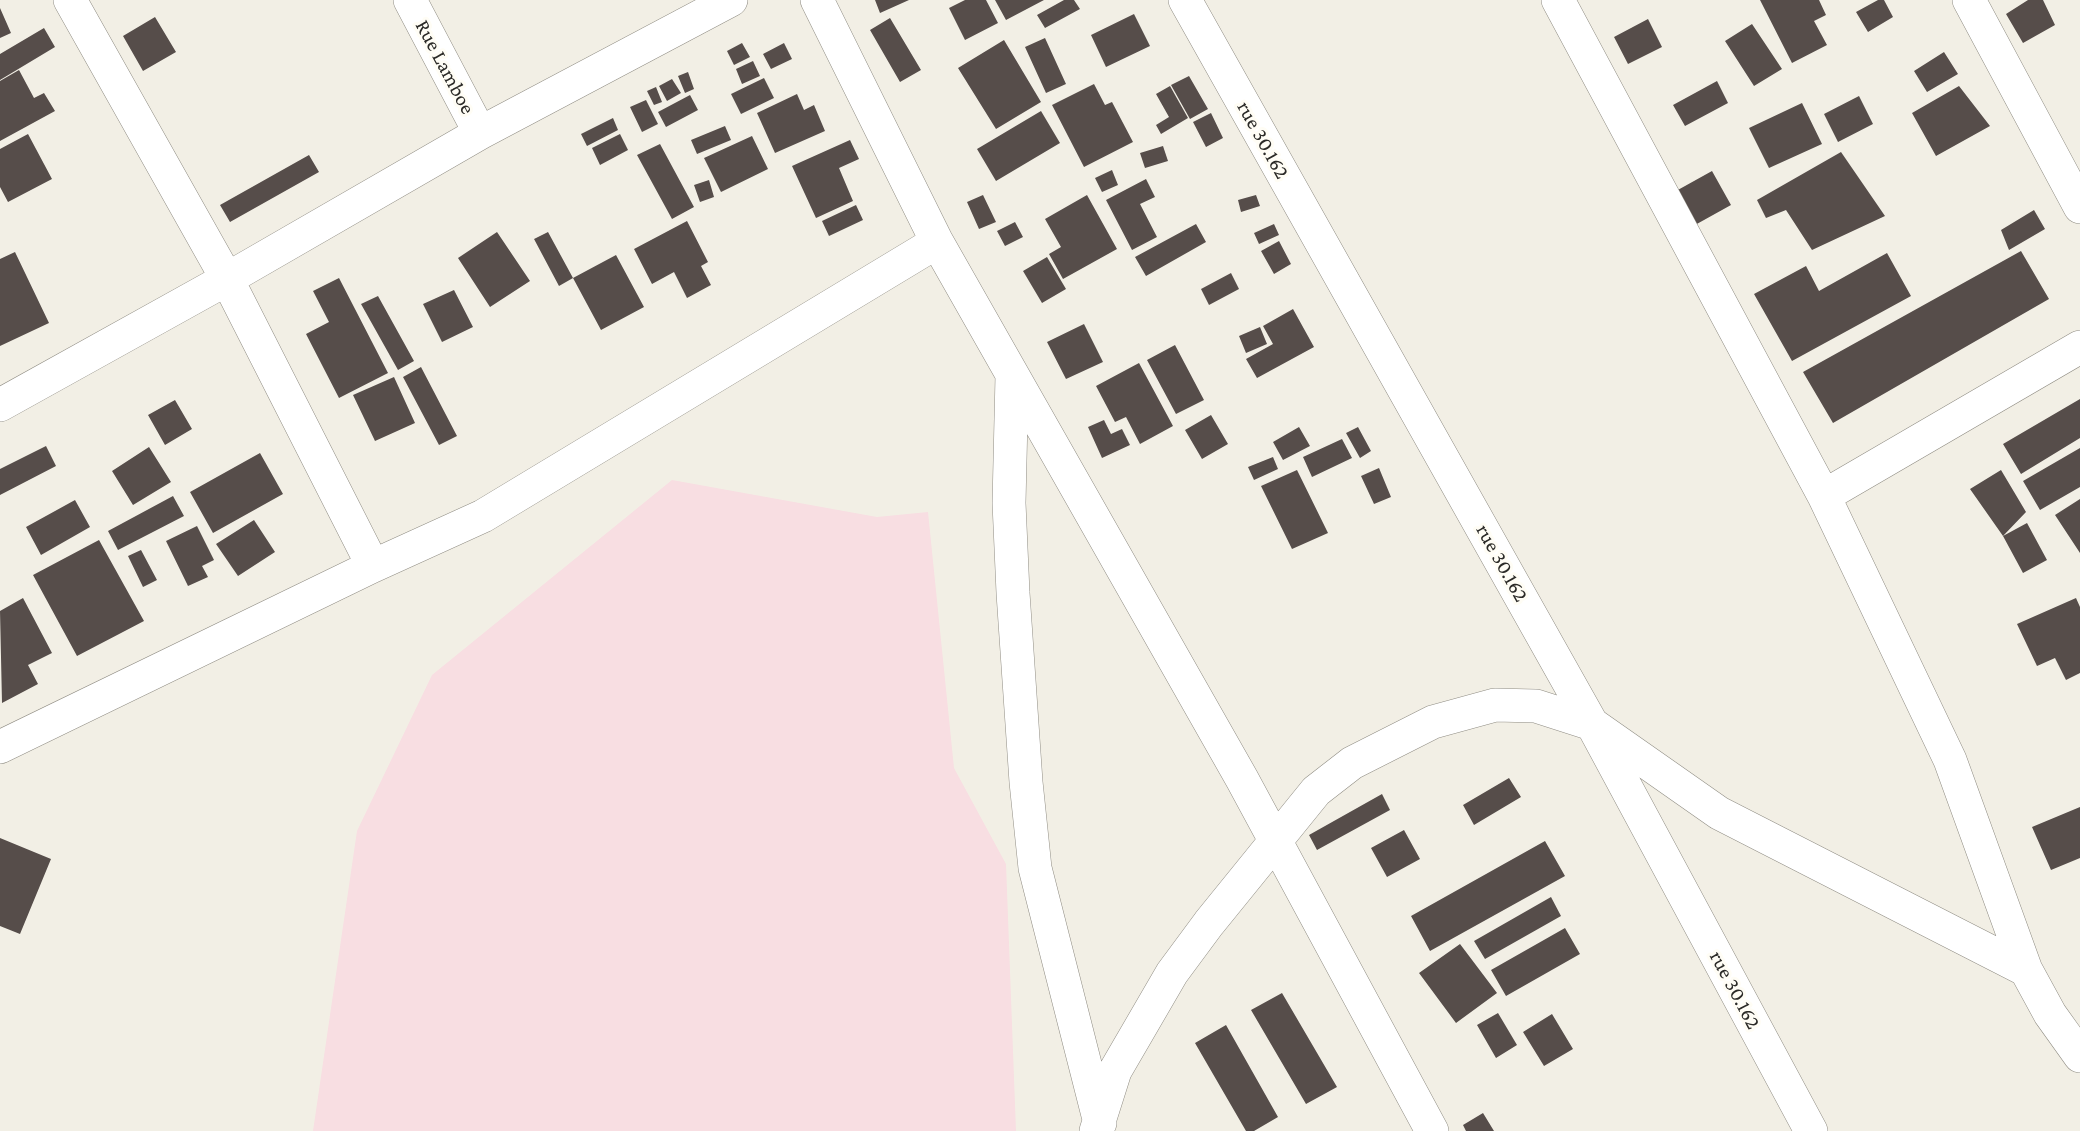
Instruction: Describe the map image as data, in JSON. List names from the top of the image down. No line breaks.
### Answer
{"streets":{"street":["Rue Lamboe","rue 30.162"]}}
